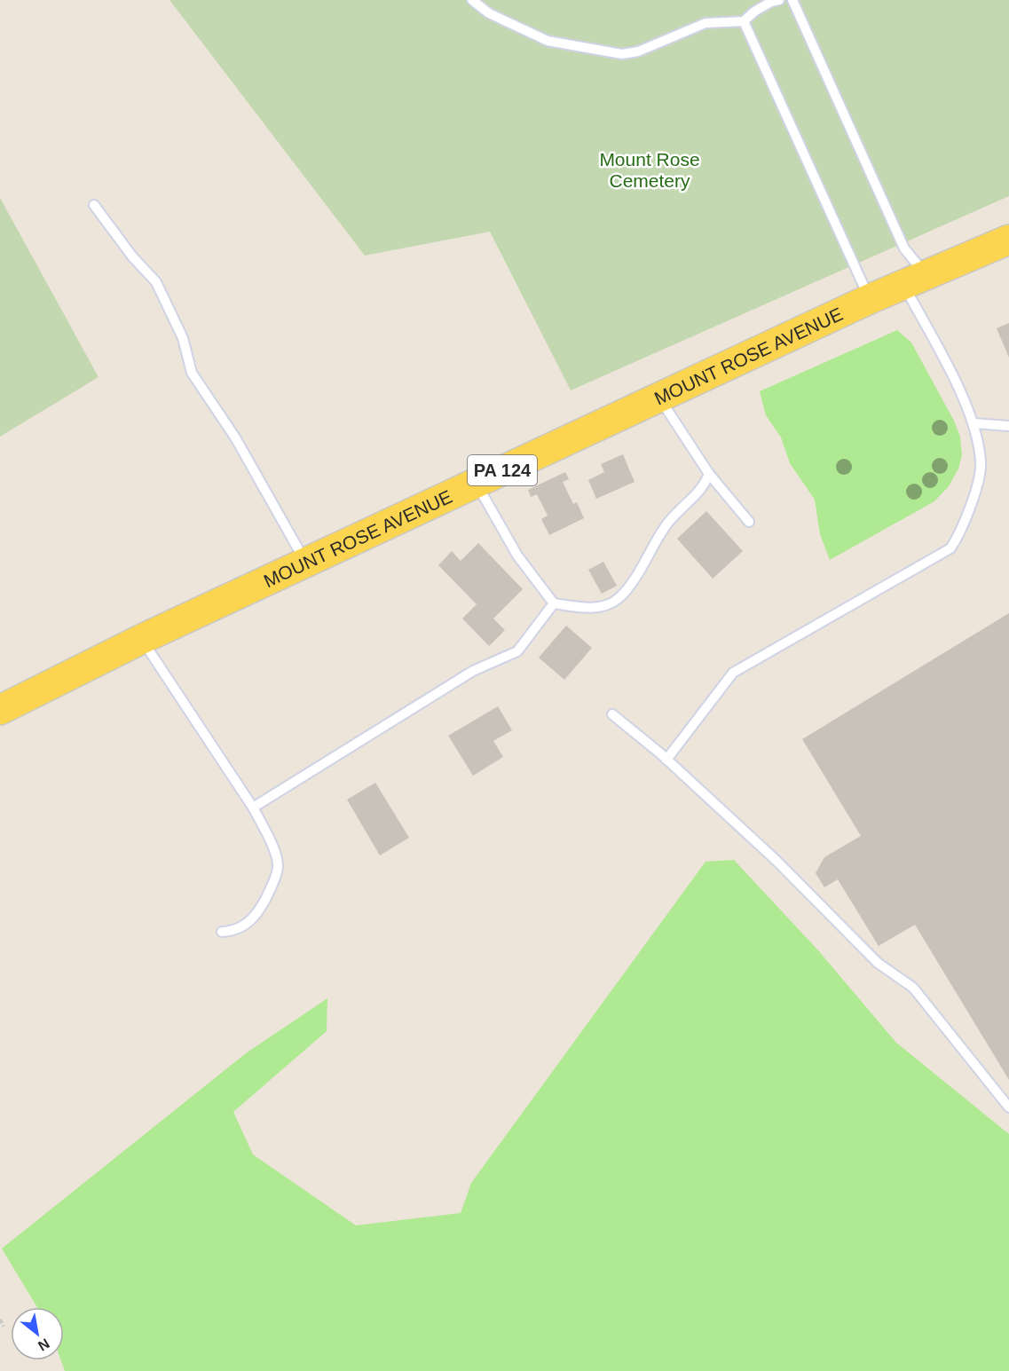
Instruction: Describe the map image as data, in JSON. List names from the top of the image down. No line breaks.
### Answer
{"streets":{"main road":["MOUNT ROSE AVENUE","PA 124"]},"parks":["Mount Rose Cemetery"],"north":"bottom right"}
